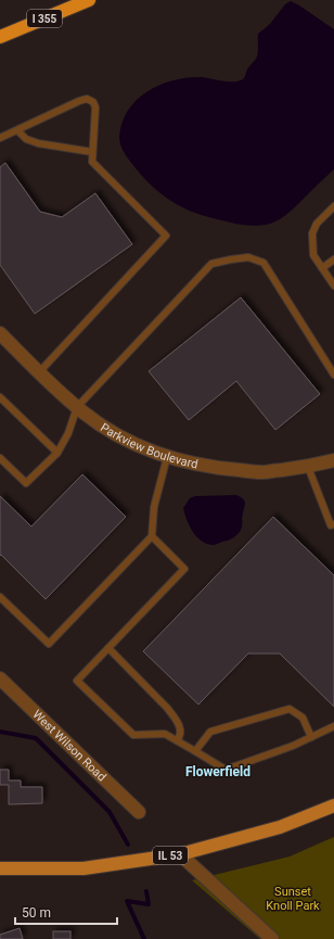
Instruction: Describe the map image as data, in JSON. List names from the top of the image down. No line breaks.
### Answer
{"streets":{"highway":["I 355"],"main road":["IL 53"],"street":["Parkview Boulevard","West Wilson Road"]},"districts":["Flowerfield"],"parks":["Sunset Knoll Park"],"scale_bar":"50 m"}
